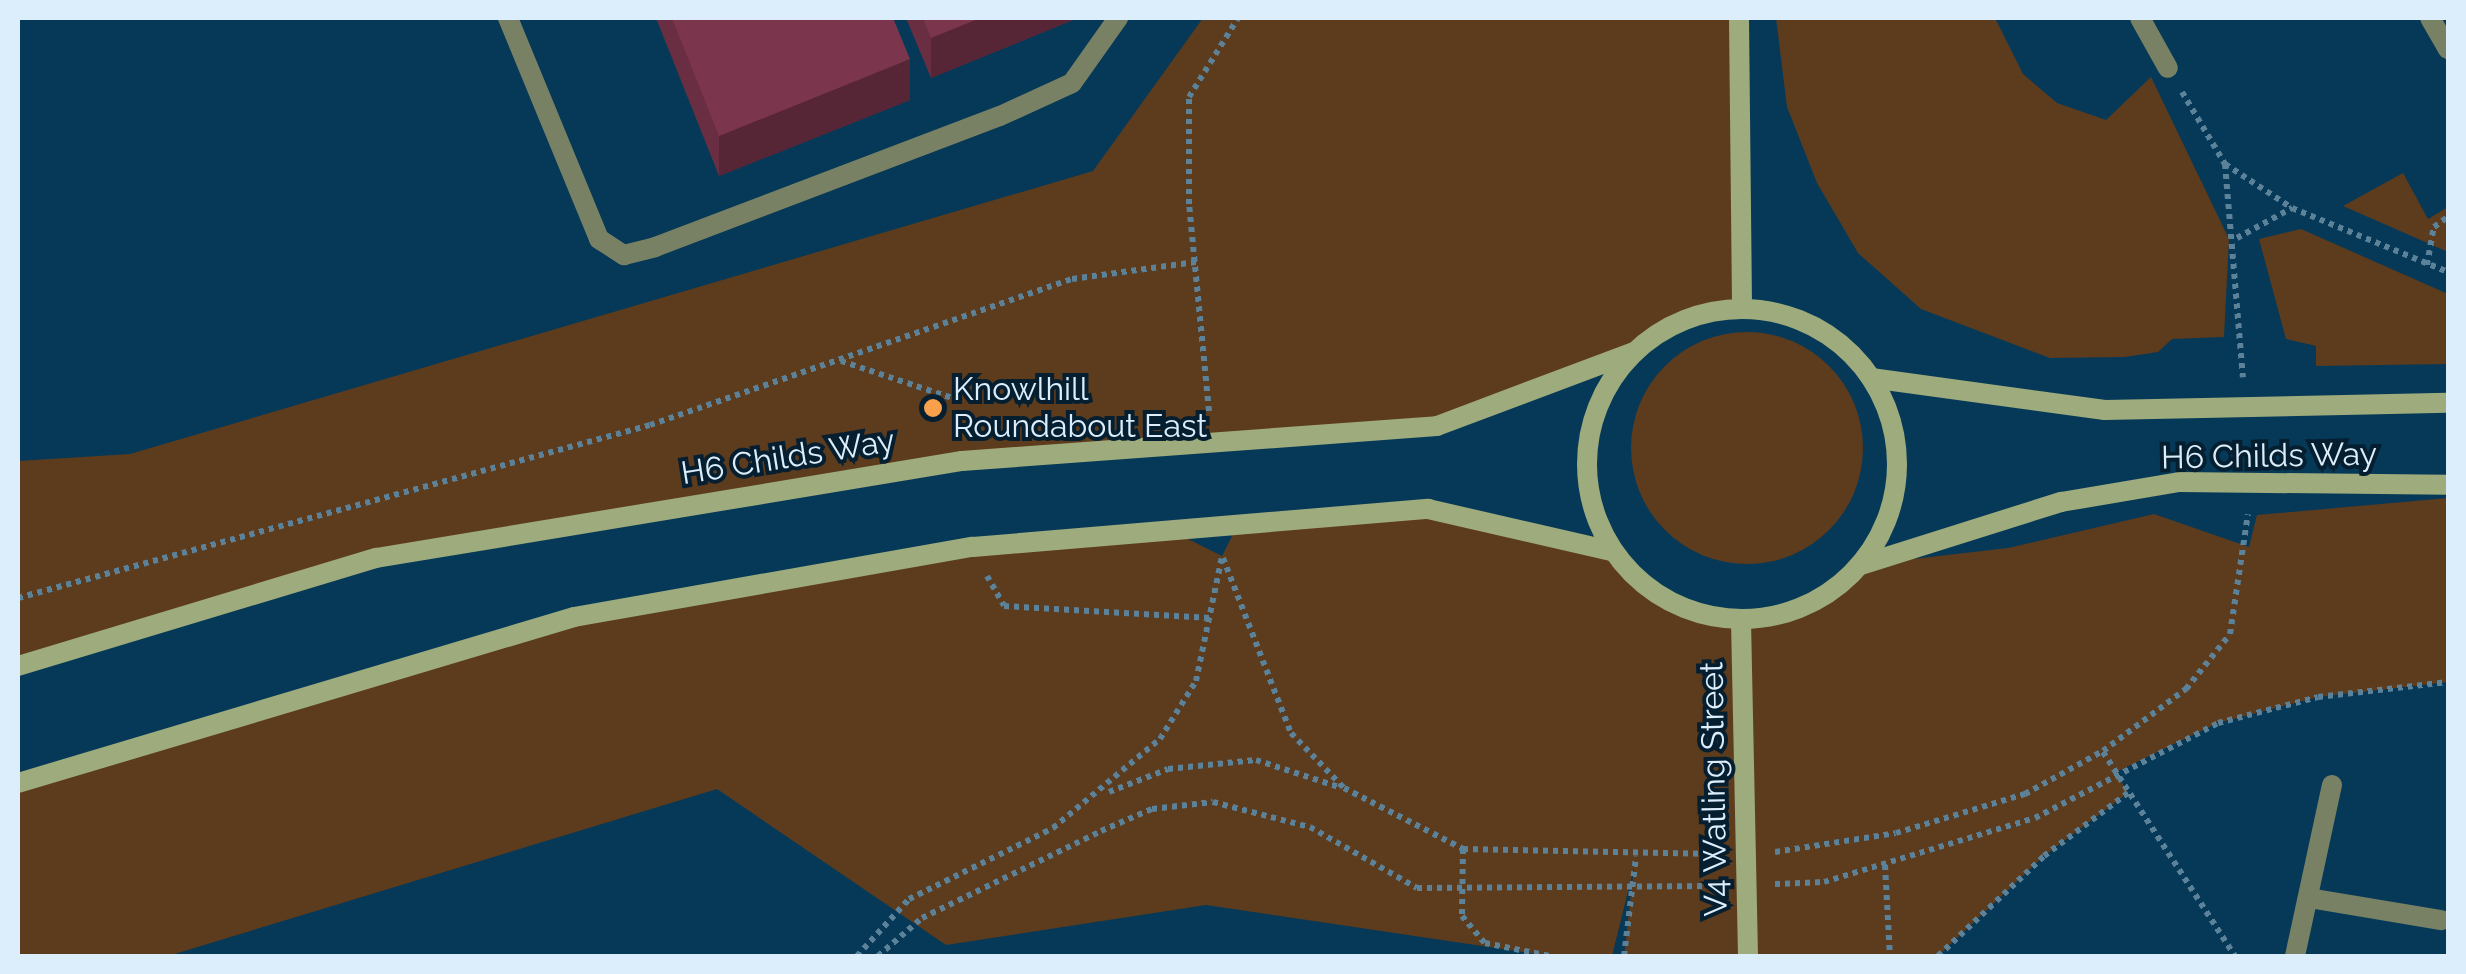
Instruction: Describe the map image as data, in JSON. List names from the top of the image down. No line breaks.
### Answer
{"streets":{"street":["H6 Childs Way","V4 Watling Street"]},"crossings":[["H6 Childs Way","V4 Watling Street"]],"places":["Knowlhill Roundabout East"]}
